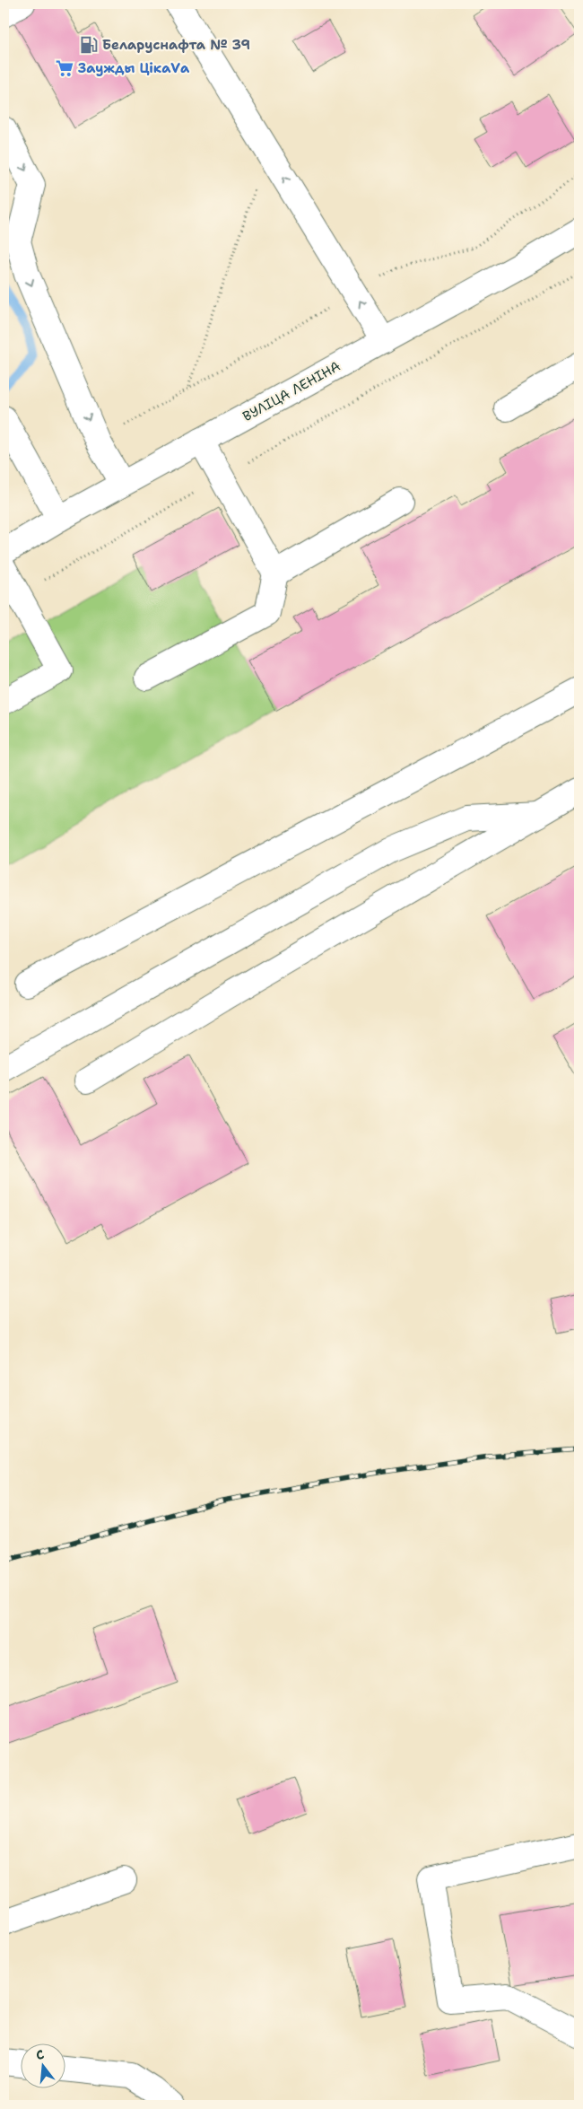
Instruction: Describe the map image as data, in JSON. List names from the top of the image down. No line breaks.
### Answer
{"streets":{"main road":["ВУЛІЦА ЛЕНІНА"]},"places":{"fuel station":["Беларуснафта № 39"],"supermarket":["Заужды ЦікаVа"]},"north":"top"}
